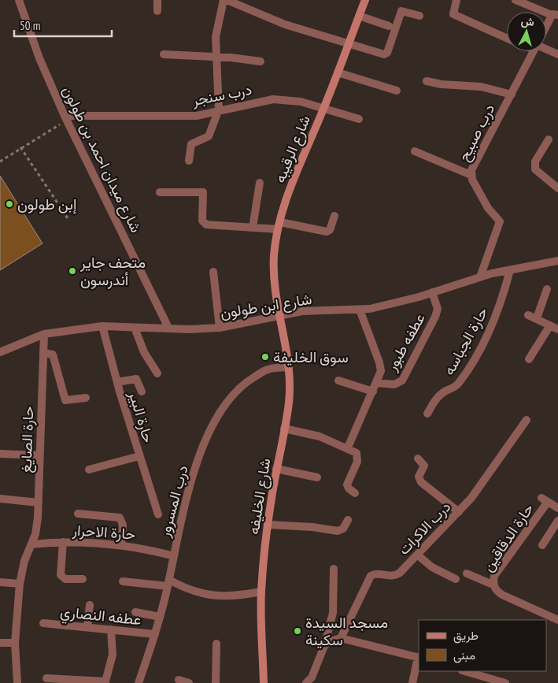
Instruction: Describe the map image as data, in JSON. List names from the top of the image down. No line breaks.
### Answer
{"streets":{"street":["درب سنجر","درب صبيح","شارع الرقيبه","شارع ميدان احمد بن طولون","شارع ابن طولون","حارة الجباسه","عطفه طبور","حارة البير","حارة الصايغ","شارع الخليفه","درب المسرور","درب الاكرات","حارة الاحرار","حارة الدقاقين","عطفه النصاري"]},"crossings":[["درب سنجر","شارع الرقيبه"],["درب سنجر","شارع ميدان احمد بن طولون"],["درب صبيح","شارع ابن طولون"],["شارع الرقيبه","شارع ابن طولون"],["شارع الرقيبه","شارع الخليفه"],["شارع ميدان احمد بن طولون","شارع ابن طولون"],["شارع ابن طولون","حارة الجباسه"],["شارع ابن طولون","عطفه طبور"],["شارع ابن طولون","حارة البير"],["شارع ابن طولون","حارة الصايغ"],["شارع ابن طولون","شارع الخليفه"],["حارة الصايغ","حارة الاحرار"],["شارع الخليفه","درب المسرور"],["درب المسرور","حارة الاحرار"],["درب المسرور","عطفه النصاري"]],"places":["إبن طولون","متحف جاير أندرسون","سوق الخليفة","مسجد السيدة سكينة"],"legend":["طريق","مبنى"],"scale_bar":"50 m","north":"top"}
